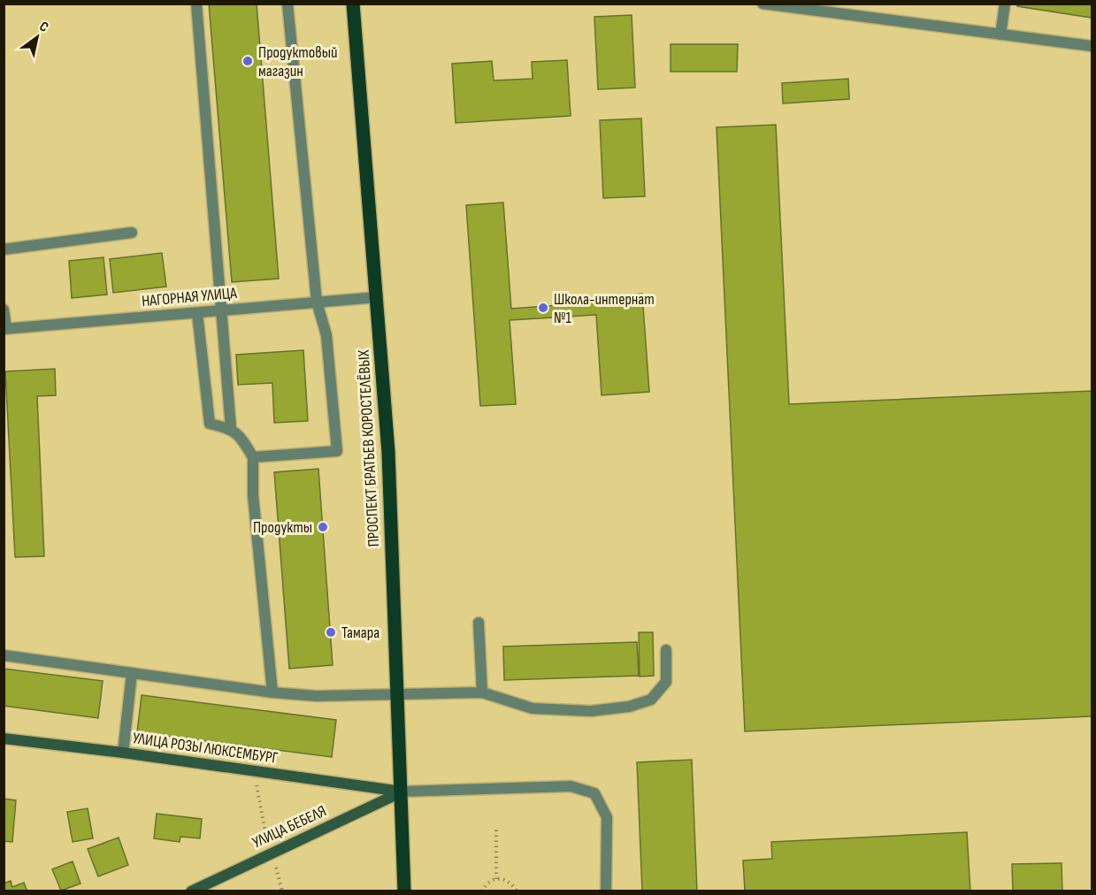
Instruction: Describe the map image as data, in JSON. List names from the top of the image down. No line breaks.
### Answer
{"streets":{"main road":["ПРОСПЕКТ БРАТЬЕВ КОРОСТЕЛЁВЫХ"],"street":["НАГОРНАЯ УЛИЦА","УЛИЦА РОЗЫ ЛЮКСЕМБУРГ","УЛИЦА БЕБЕЛЯ"]},"crossings":[["НАГОРНАЯ УЛИЦА","ПРОСПЕКТ БРАТЬЕВ КОРОСТЕЛЁВЫХ"],["ПРОСПЕКТ БРАТЬЕВ КОРОСТЕЛЁВЫХ","УЛИЦА РОЗЫ ЛЮКСЕМБУРГ"],["ПРОСПЕКТ БРАТЬЕВ КОРОСТЕЛЁВЫХ","УЛИЦА БЕБЕЛЯ"],["УЛИЦА РОЗЫ ЛЮКСЕМБУРГ","УЛИЦА БЕБЕЛЯ"]],"places":["Продуктовый магазин","Школа-интернат №1","Продукты","Тамара"],"north":"top right"}
